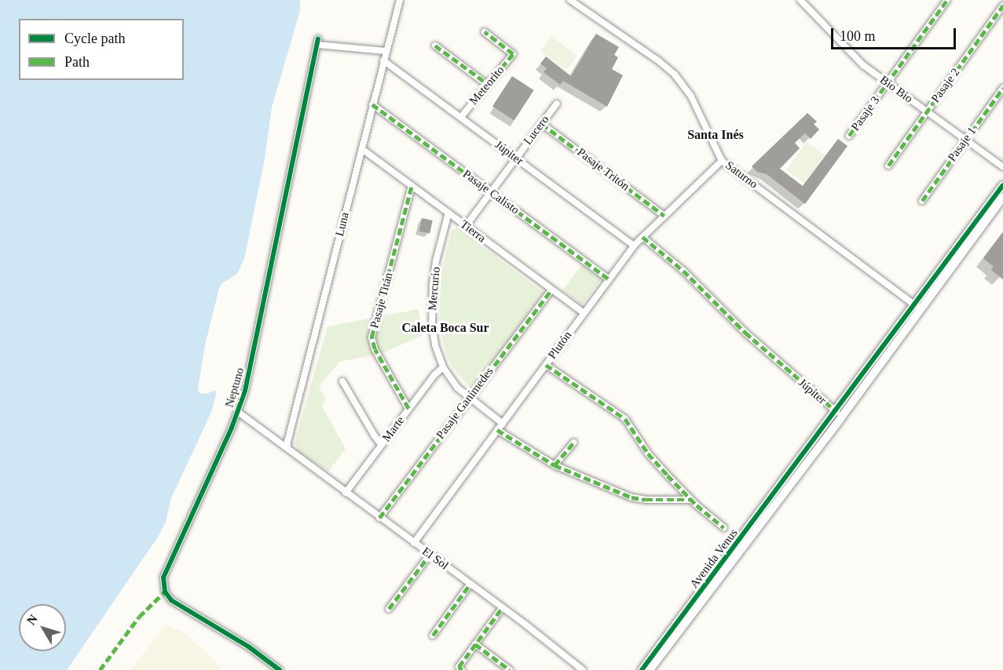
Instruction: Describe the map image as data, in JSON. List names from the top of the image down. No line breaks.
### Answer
{"streets":{"street":["Meteorito","Pasaje 2","Bio Bio","Pasaje 3","Lucero","Pasaje 1","Júpiter","Pasaje Tritón","Saturno","Pasaje Calisto","Luna","Tierra","Mercurio","Pasaje Titán","Plutón","Neptuno","Pasaje Ganímedes","Marte","El Sol","Avenida Venus"]},"crossings":[["Meteorito","Júpiter"],["Pasaje 2","Bio Bio"],["Bio Bio","Pasaje 3"],["Bio Bio","Pasaje 1"],["Lucero","Júpiter"],["Lucero","Pasaje Tritón"],["Lucero","Pasaje Calisto"],["Lucero","Tierra"],["Júpiter","Luna"],["Júpiter","Plutón"],["Júpiter","Avenida Venus"],["Pasaje Tritón","Plutón"],["Saturno","Plutón"],["Saturno","Avenida Venus"],["Pasaje Calisto","Luna"],["Pasaje Calisto","Plutón"],["Luna","Tierra"],["Luna","Neptuno"],["Luna","El Sol"],["Tierra","Mercurio"],["Tierra","Pasaje Titán"],["Tierra","Plutón"],["Tierra","Pasaje Ganímedes"],["Mercurio","Plutón"],["Mercurio","Pasaje Ganímedes"],["Mercurio","Marte"],["Pasaje Titán","Marte"],["Plutón","El Sol"],["Neptuno","El Sol"],["Pasaje Ganímedes","El Sol"],["Marte","El Sol"]],"districts":["Santa Inés","Caleta Boca Sur"],"legend":["Cycle path","Path"],"scale_bar":"100 m","north":"top left"}
